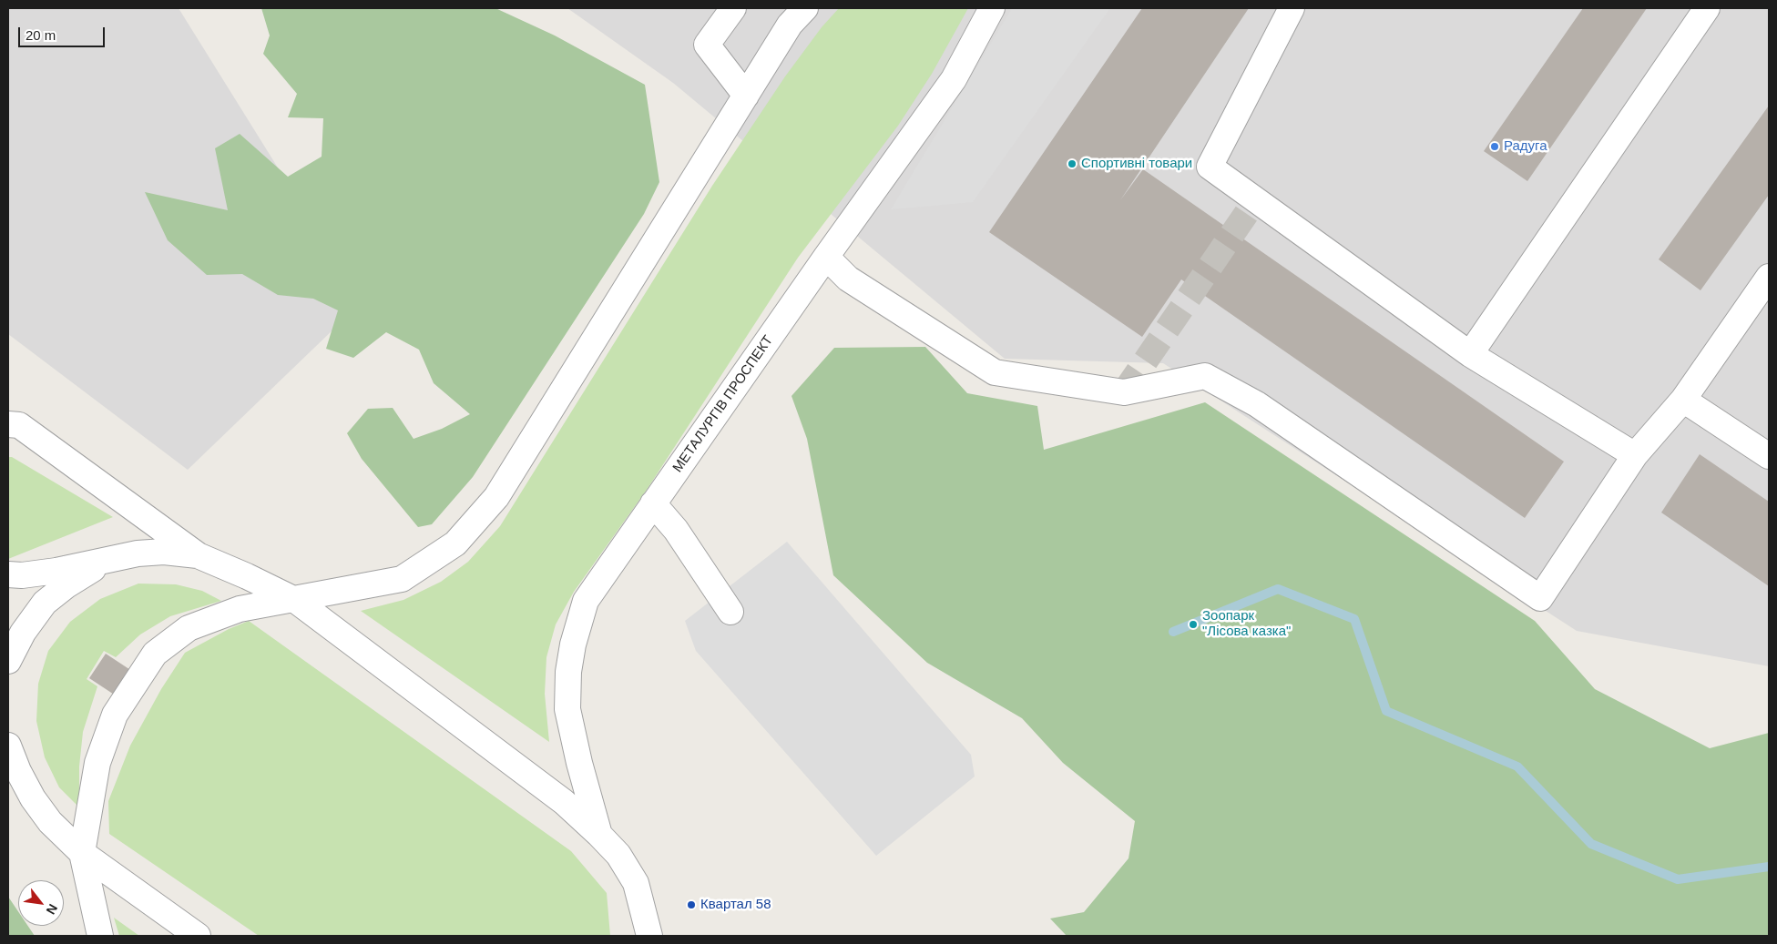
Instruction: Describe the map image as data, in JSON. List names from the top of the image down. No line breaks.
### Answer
{"streets":{"street":["МЕТАЛУРГІВ ПРОСПЕКТ"]},"places":["Радуга","Спортивні товари","Зоопарк \"Лісова казка\"","Квартал 58"],"scale_bar":"20 m","north":"bottom right"}
